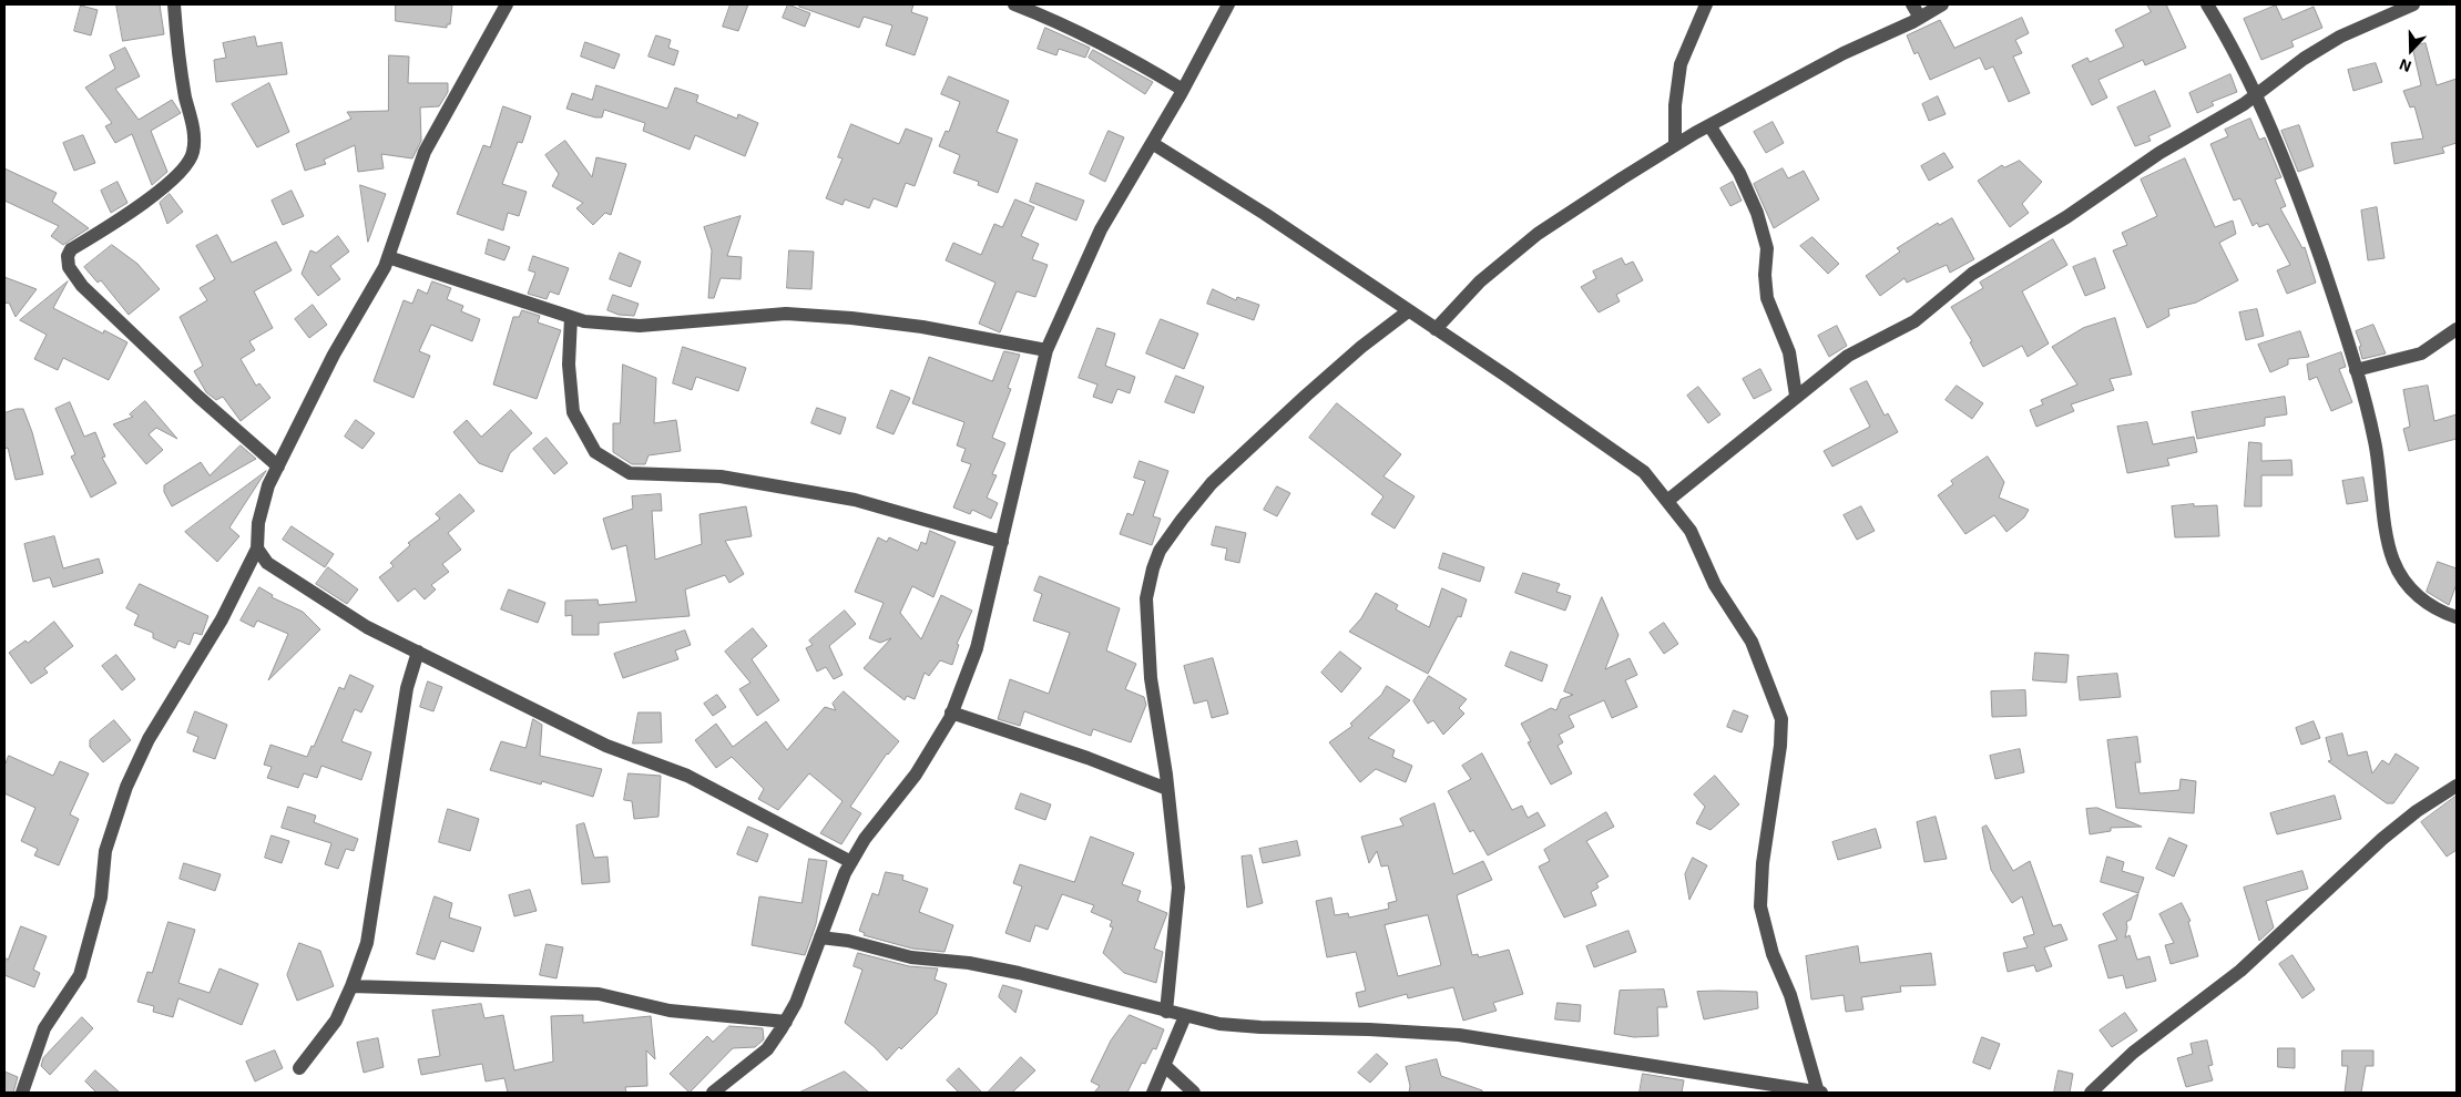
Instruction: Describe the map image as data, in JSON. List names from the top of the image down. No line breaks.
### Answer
{"north":"bottom"}
